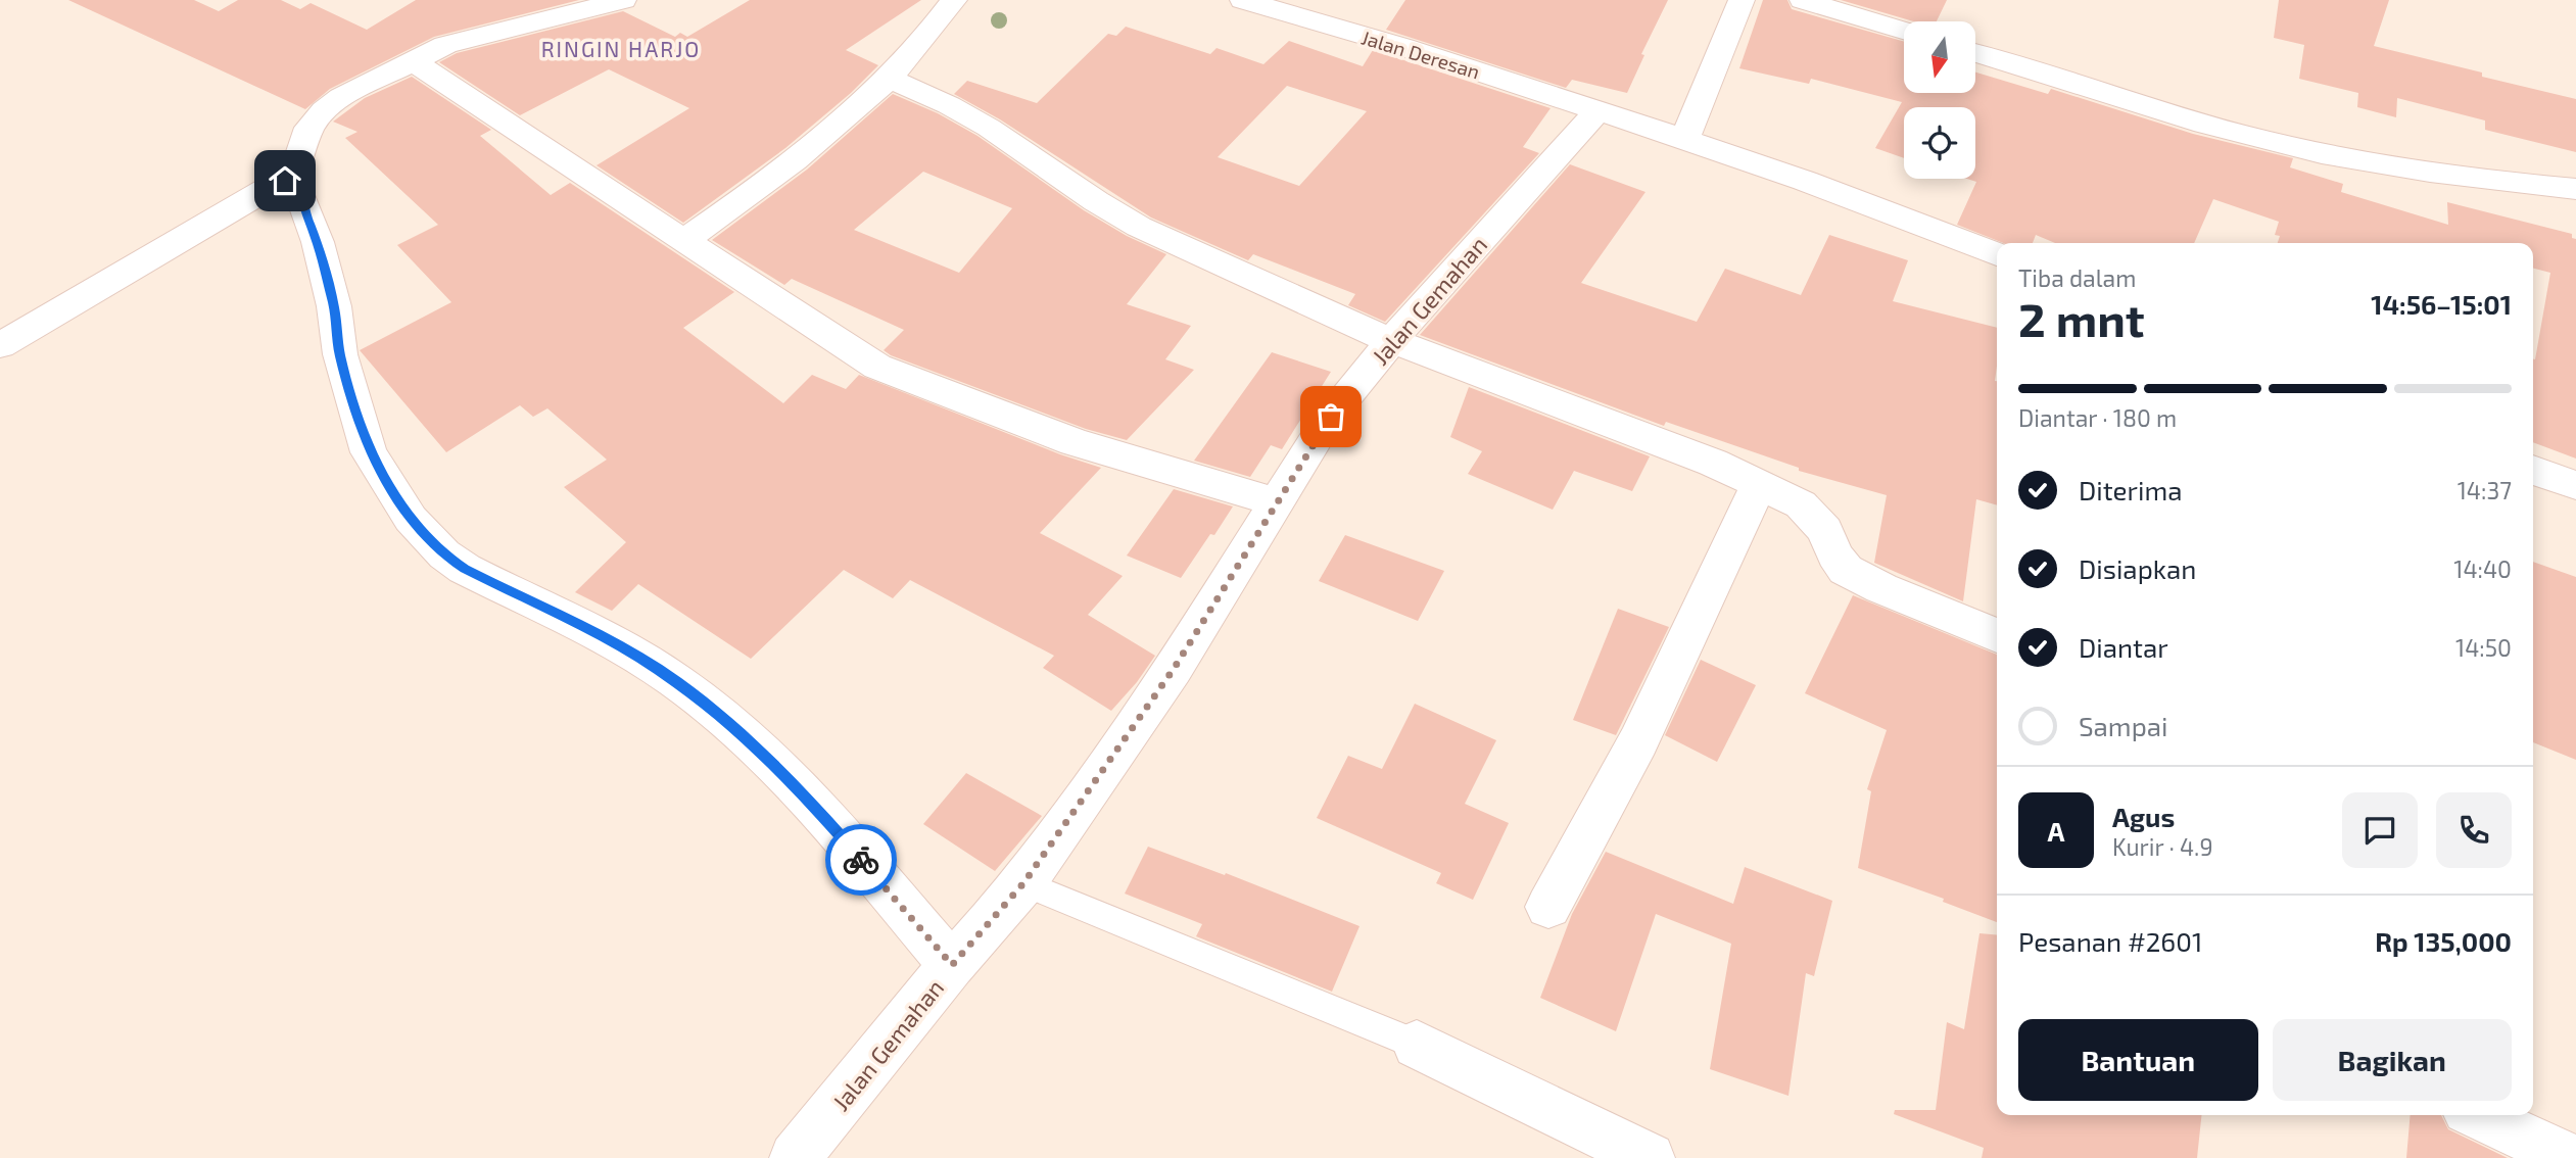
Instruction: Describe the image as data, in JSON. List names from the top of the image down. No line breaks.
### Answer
{"streets":{"street":["Jalan Deresan","Jalan Gemahan"]},"crossings":[["Jalan Deresan","Jalan Gemahan"]],"districts":["RINGIN HARJO"],"north":"bottom","page":{"heading":["2 mnt","Tiba dalam","14:56–15:01"],"panel":["Agus","Kurir · 4.9","Pesanan #2601","Rp 135,000"],"bar":"Diantar · 180 m","list":[["Diterima","14:37"],["Disiapkan","14:40"],["Diantar","14:50"],"Sampai"],"round":"A","buttons":["Bantuan","Bagikan"]}}
